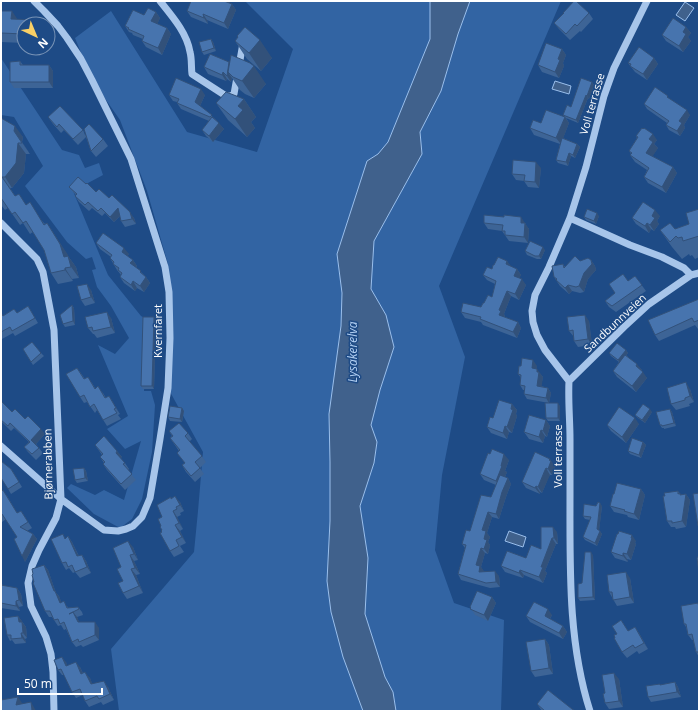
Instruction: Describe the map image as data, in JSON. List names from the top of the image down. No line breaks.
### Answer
{"streets":{"street":["Voll terrasse","Sandbunnveien","Kvernfaret","Bjørnerabben"]},"crossings":[["Voll terrasse","Sandbunnveien"],["Kvernfaret","Bjørnerabben"]],"water":["Lysakerelva"],"scale_bar":"50 m","north":"bottom right"}
